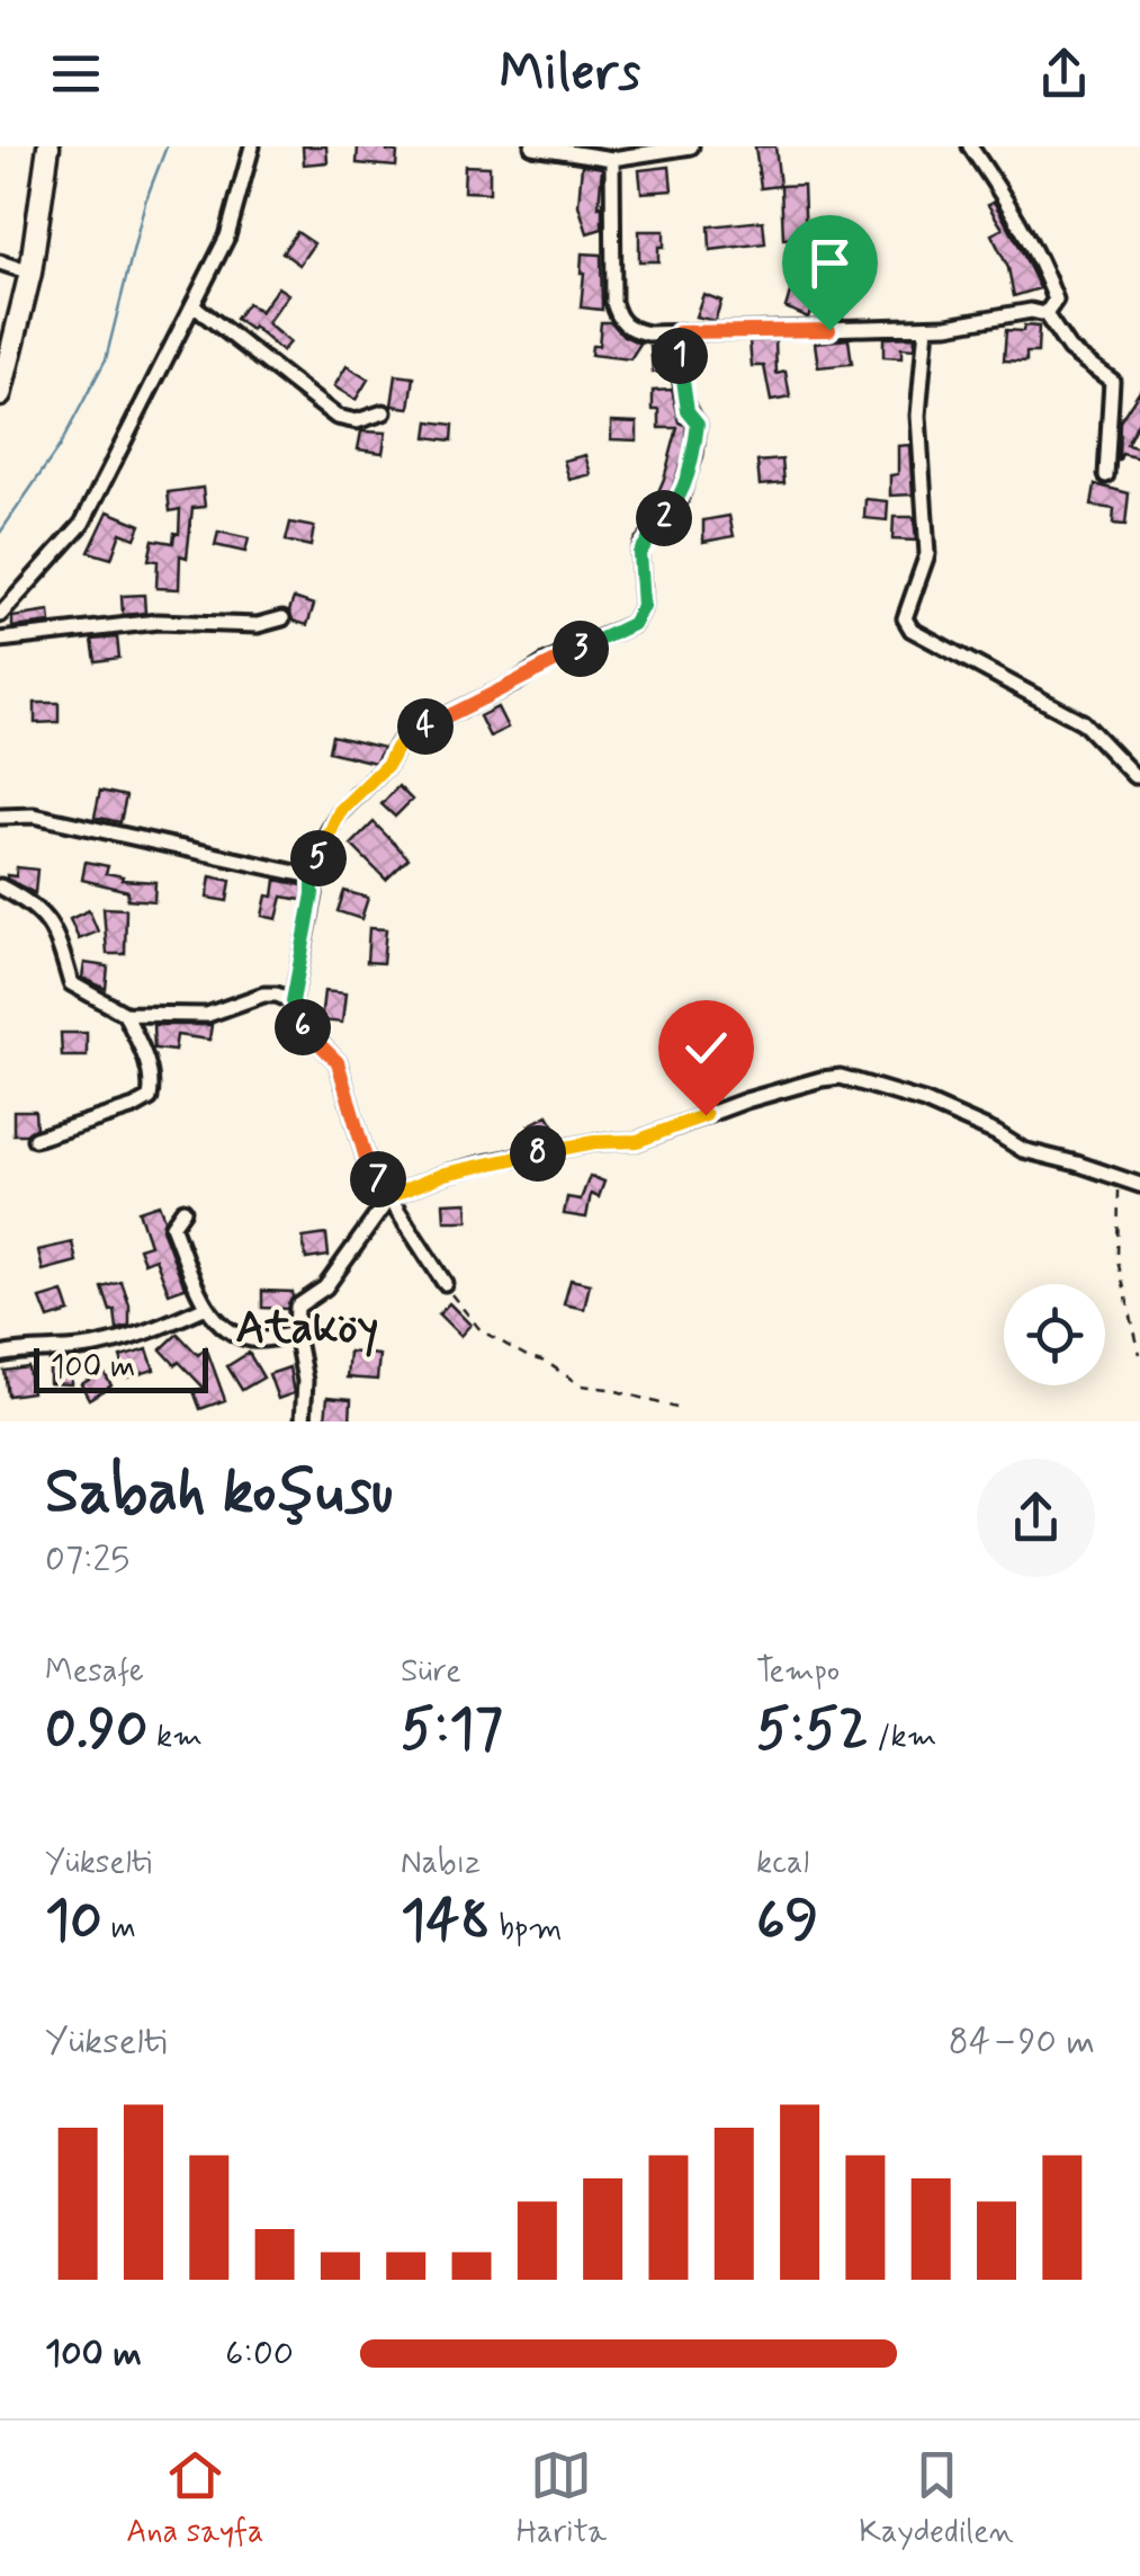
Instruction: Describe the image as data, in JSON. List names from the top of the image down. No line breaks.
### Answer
{"districts":["Ataköy"],"scale_bar":"100 m","page":{"header":"Milers","pins":["1","2","3","4","5","6","8","7"],"scale":"100 m","heading":["Sabah koşusu","07:25"],"stats":[["Mesafe","0.90 km"],["Süre","5:17"],["Tempo","5:52 /km"],["Yükselti","10 m"],["Nabız","148 bpm"],["kcal","69"]],"chart":["Yükselti","84–90 m"],"list":[{"name":"100 m","note":"6:00"}],"tabs":["Ana sayfa","Harita","Kaydedilen"]}}
